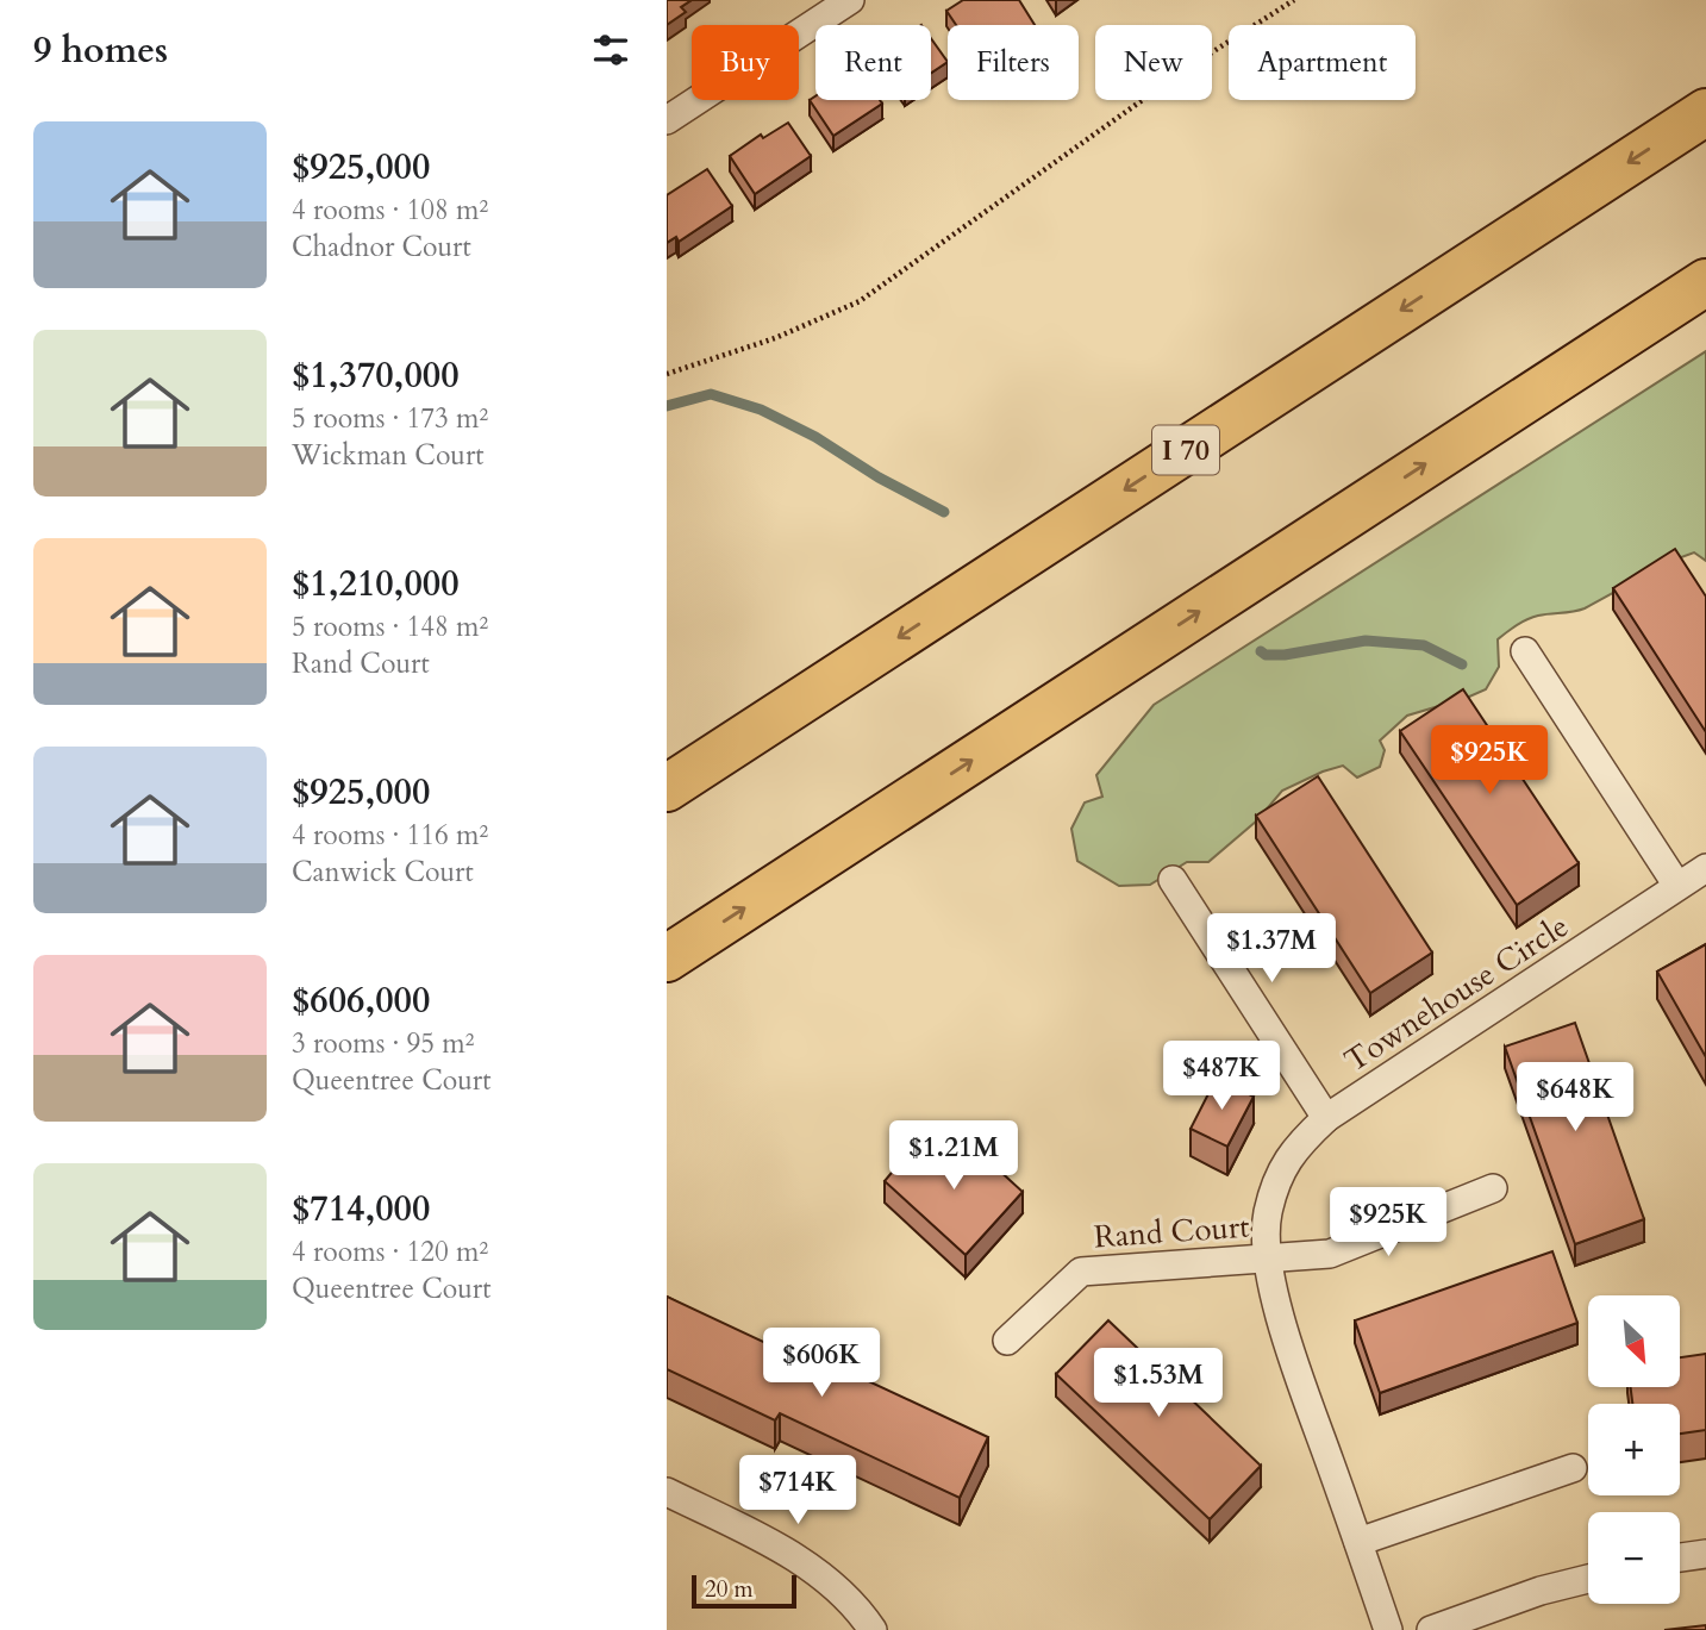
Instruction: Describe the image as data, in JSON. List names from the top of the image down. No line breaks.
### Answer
{"streets":{"highway":["I 70"],"street":["Townehouse Circle","Rand Court"]},"crossings":[["Townehouse Circle","Rand Court"]],"scale_bar":"20 m","north":"bottom right","page":{"heading":"9 homes","chip":["Buy","Rent","Filters","New","Apartment"],"list":[{"name":"$925,000","note":"4 rooms · 108 m² · Chadnor Court"},{"name":"$1,370,000","note":"5 rooms · 173 m² · Wickman Court"},{"name":"$1,210,000","note":"5 rooms · 148 m² · Rand Court"},{"name":"$925,000","note":"4 rooms · 116 m² · Canwick Court"},{"name":"$606,000","note":"3 rooms · 95 m² · Queentree Court"},{"name":"$714,000","note":"4 rooms · 120 m² · Queentree Court"}],"price":["$925K","$1.37M","$487K","$648K","$1.21M","$925K","$606K","$1.53M","$714K"],"map_buttons":["+","−"],"scale":"20 m"}}
